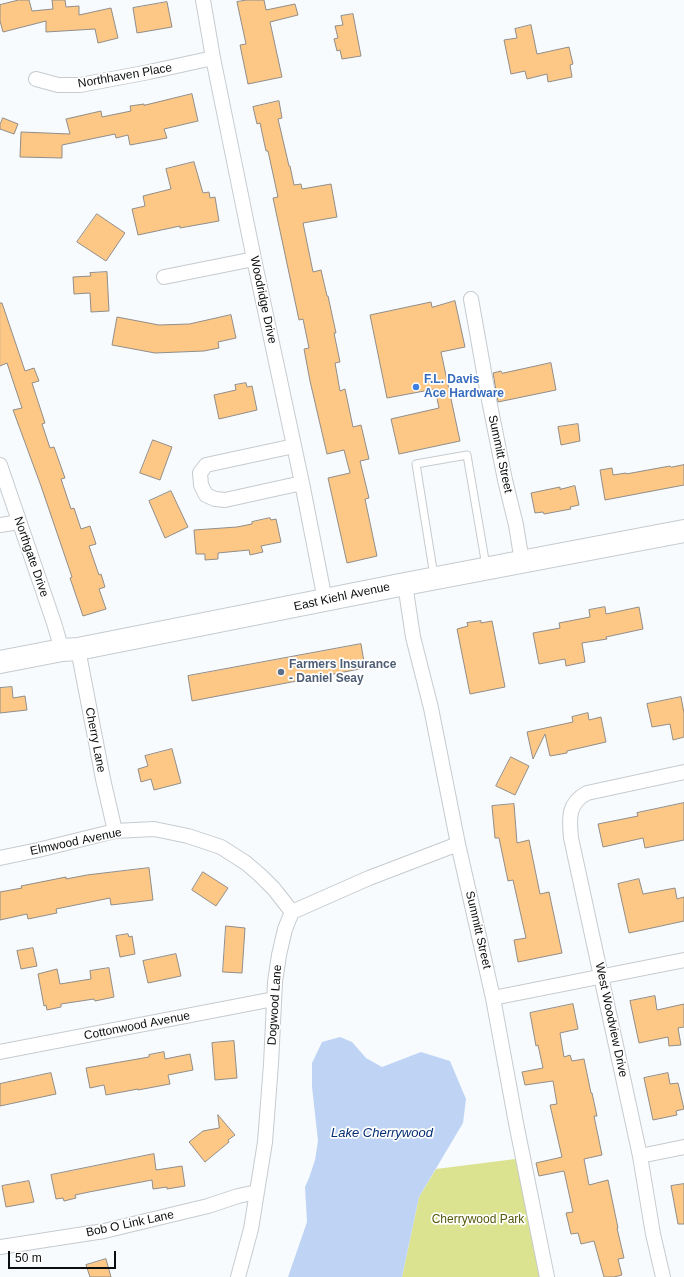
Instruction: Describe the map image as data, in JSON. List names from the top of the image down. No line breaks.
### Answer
{"streets":{"main road":["East Kiehl Avenue"],"street":["Northhaven Place","Woodridge Drive","Summitt Street","Northgate Drive","Cherry Lane","Elmwood Avenue","Dogwood Lane","West Woodview Drive","Cottonwood Avenue","Bob O Link Lane"]},"crossings":[["Northhaven Place","Woodridge Drive"],["Woodridge Drive","East Kiehl Avenue"],["Summitt Street","East Kiehl Avenue"],["Northgate Drive","East Kiehl Avenue"],["Northgate Drive","Cherry Lane"],["East Kiehl Avenue","Cherry Lane"],["Cherry Lane","Elmwood Avenue"],["Elmwood Avenue","Dogwood Lane"],["Dogwood Lane","Cottonwood Avenue"],["Dogwood Lane","Bob O Link Lane"]],"water":["Lake Cherrywood"],"parks":["Cherrywood Park"],"places":["F.L. Davis Ace Hardware","Farmers Insurance - Daniel Seay"],"scale_bar":"50 m"}
